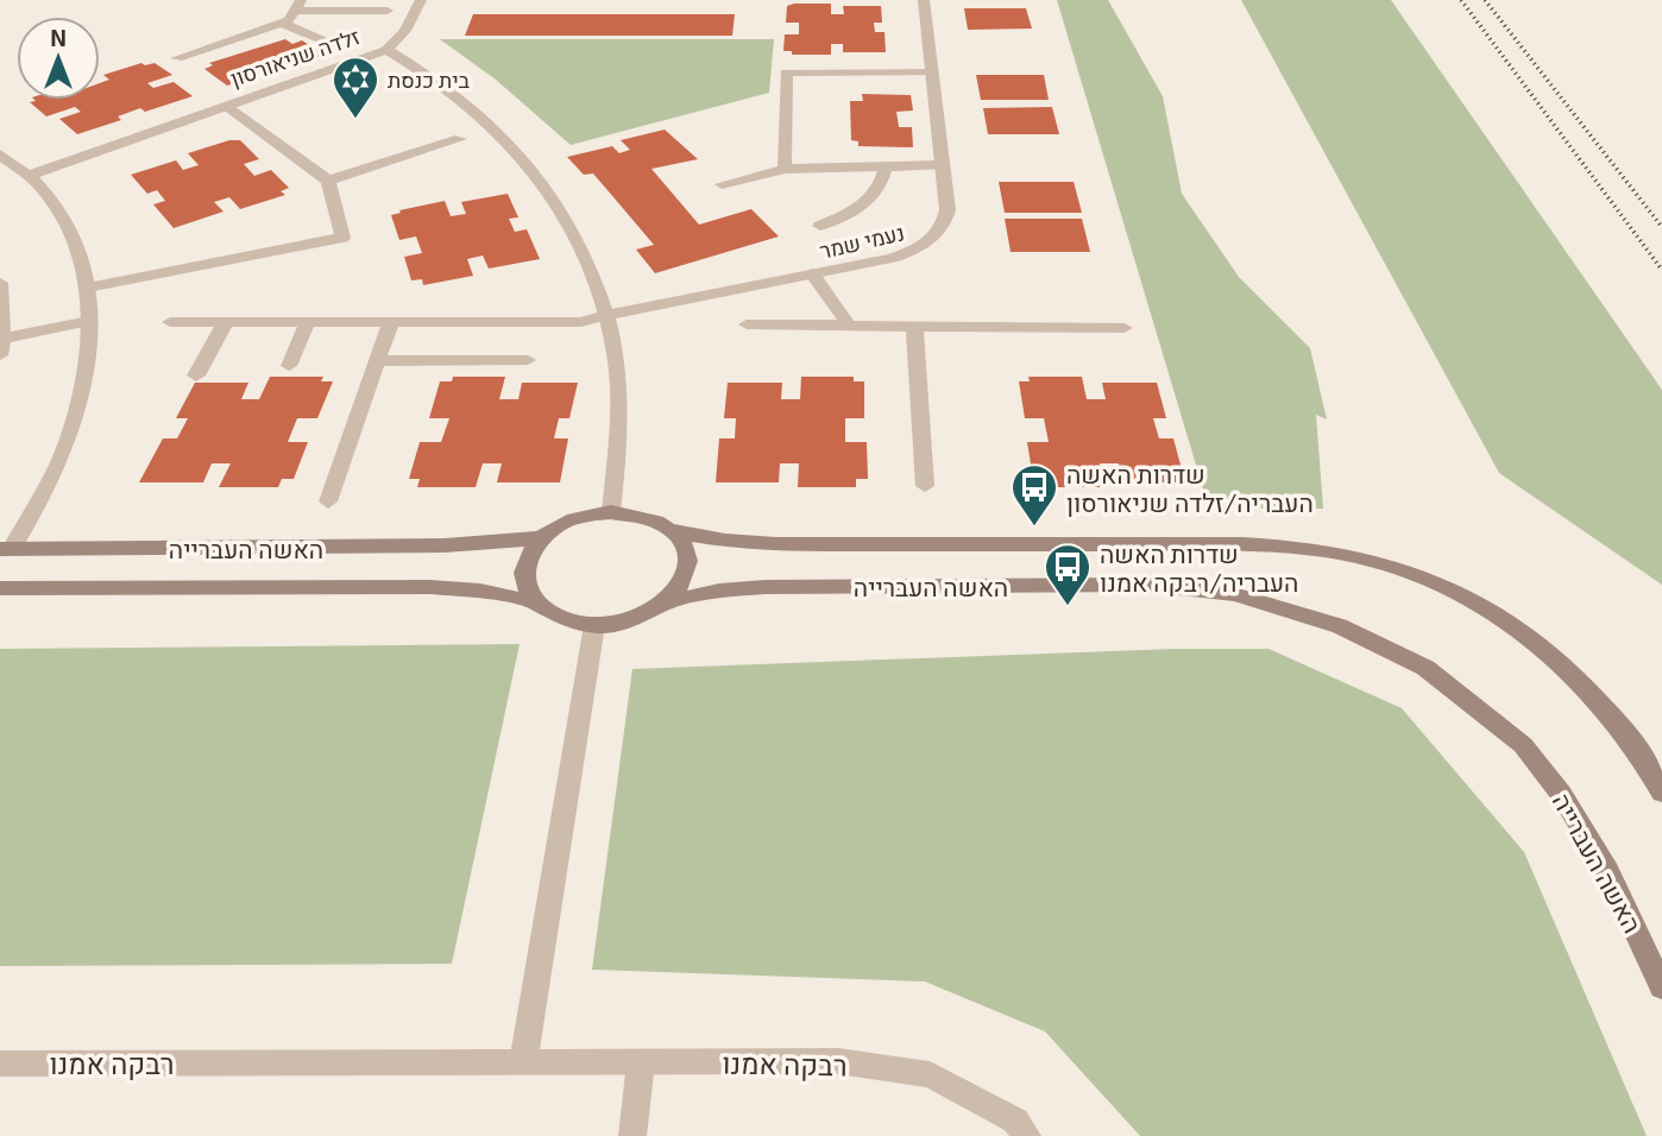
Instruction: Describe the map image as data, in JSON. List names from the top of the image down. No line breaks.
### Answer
{"streets":{"street":["זלדה שניאורסון","נעמי שמר","האשה העברייה","רבקה אמנו"]},"crossings":[["זלדה שניאורסון","נעמי שמר"],["זלדה שניאורסון","האשה העברייה"]],"places":{"synagogue":["בית כנסת"],"bus stop":["שדרות האשה העבריה/זלדה שניאורסון","שדרות האשה העבריה/רבקה אמנו"]},"north":"top"}
